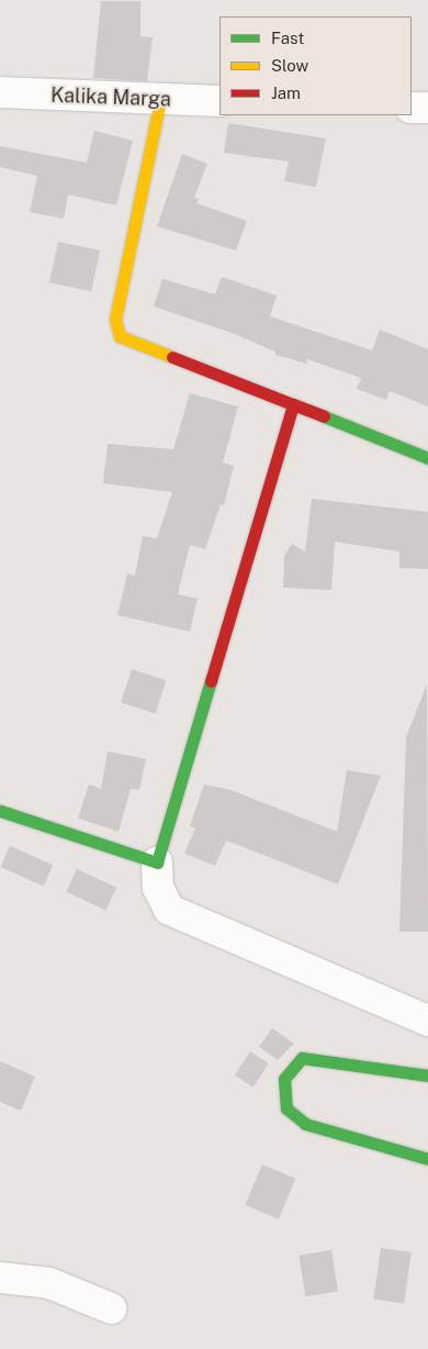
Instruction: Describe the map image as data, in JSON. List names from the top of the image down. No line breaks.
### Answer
{"streets":{"street":["Kalika Marga"]},"legend":["Fast","Slow","Jam"]}
